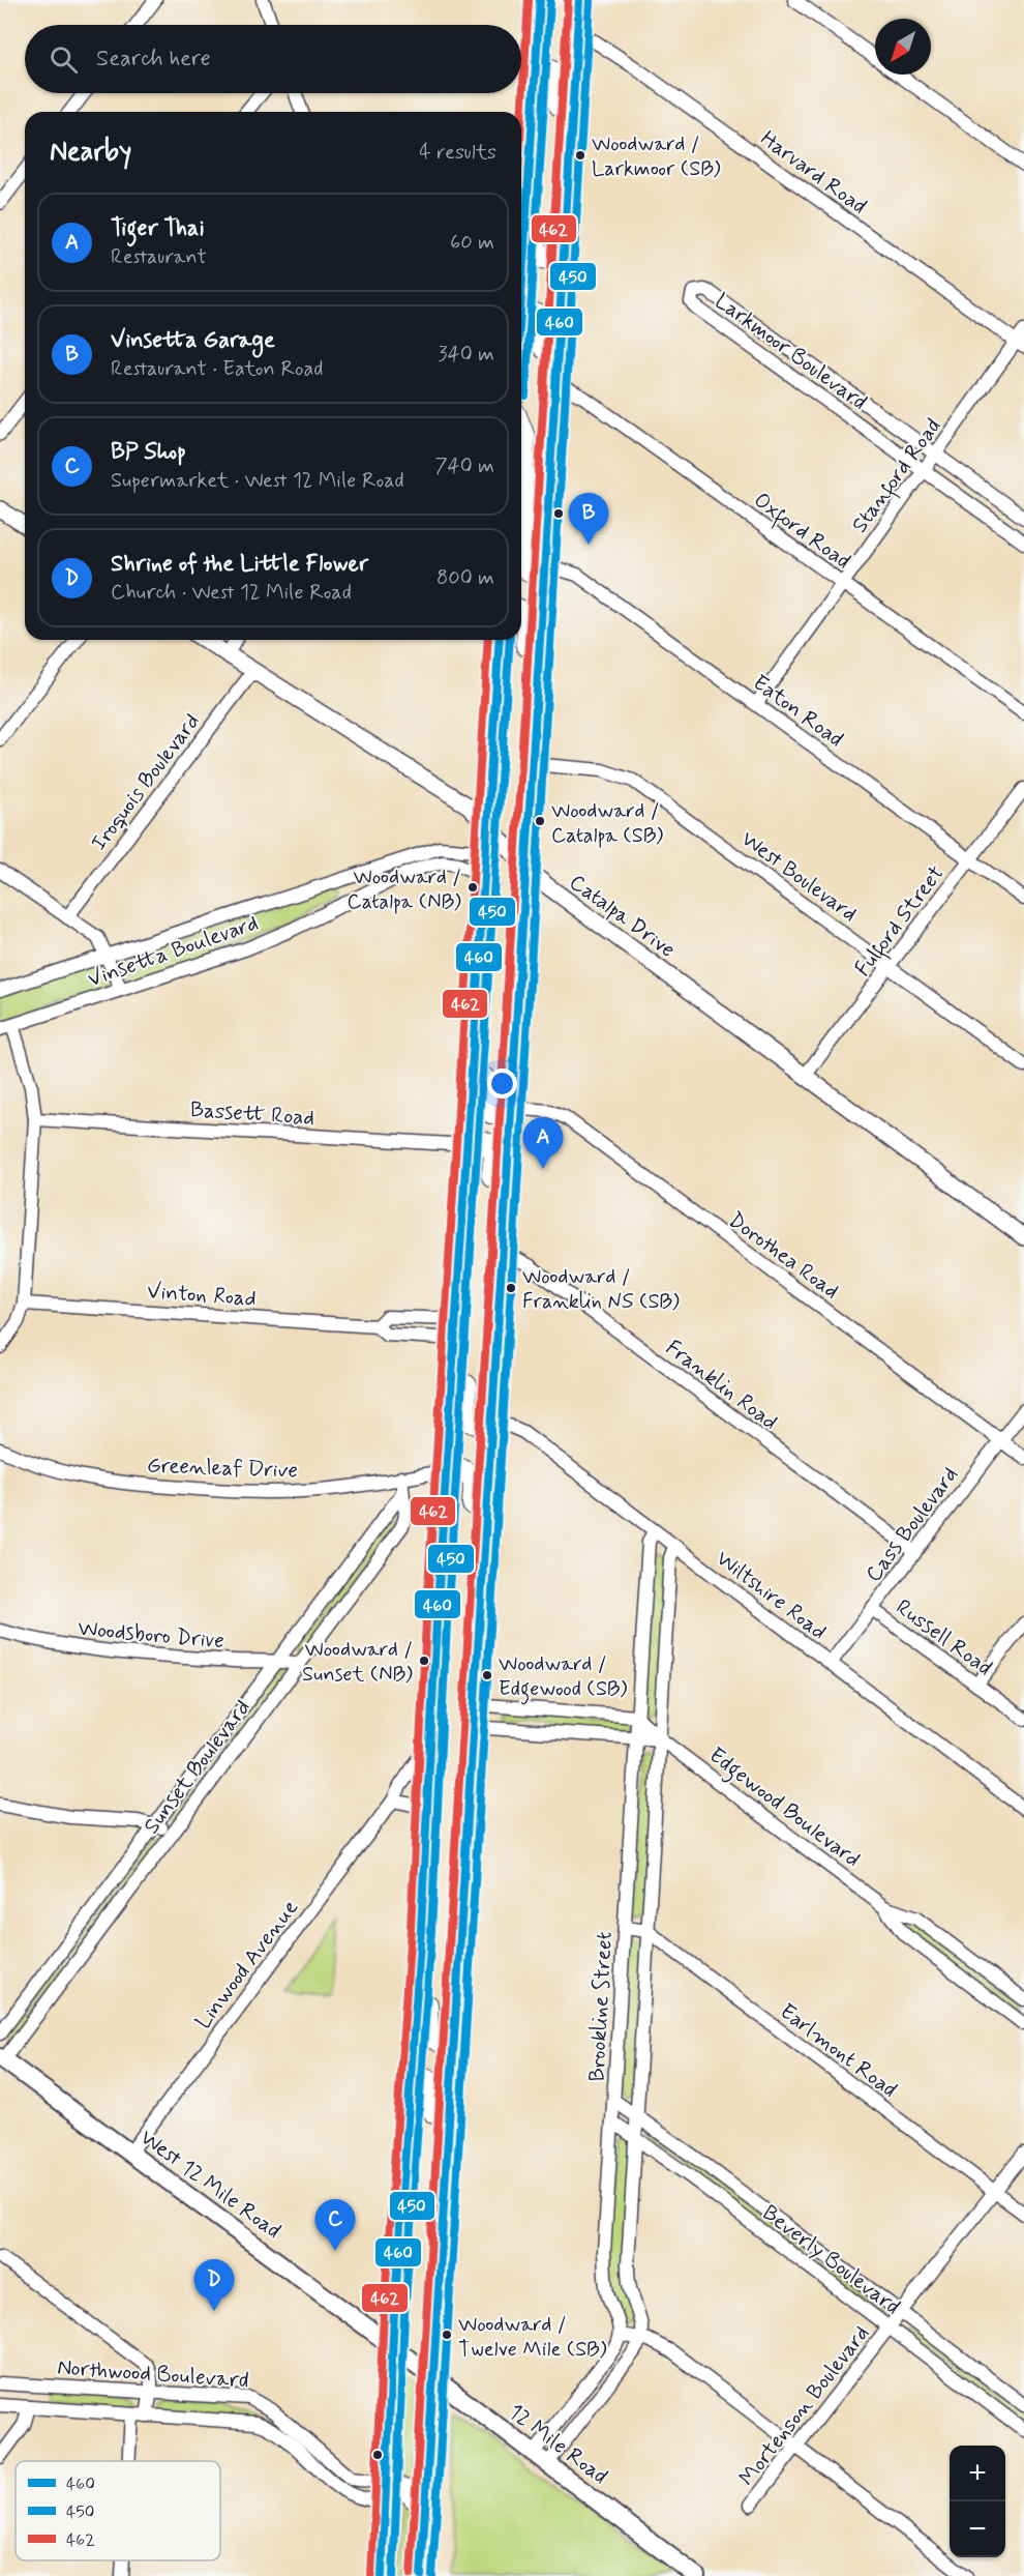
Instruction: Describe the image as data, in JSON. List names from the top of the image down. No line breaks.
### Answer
{"streets":{"main road":["West 12 Mile Road","12 Mile Road"],"street":["Harvard Road","Larkmoor Boulevard","Stanford Road","Oxford Road","Eaton Road","Iroquois Boulevard","West Boulevard","Catalpa Drive","Fulford Street","Vinsetta Boulevard","Bassett Road","Dorothea Road","Vinton Road","Franklin Road","Greenleaf Drive","Cass Boulevard","Wiltshire Road","Woodsboro Drive","Russell Road","Sunset Boulevard","Edgewood Boulevard","Linwood Avenue","Brookline Street","Earlmont Road","Beverly Boulevard","Northwood Boulevard","Mortenson Boulevard"]},"crossings":[["Harvard Road","Stanford Road"],["Larkmoor Boulevard","Stanford Road"],["Stanford Road","Oxford Road"],["Stanford Road","Eaton Road"],["Eaton Road","Fulford Street"],["Iroquois Boulevard","Catalpa Drive"],["West Boulevard","Fulford Street"],["Catalpa Drive","Fulford Street"],["Dorothea Road","Cass Boulevard"],["Franklin Road","Cass Boulevard"],["Greenleaf Drive","Sunset Boulevard"],["Cass Boulevard","Wiltshire Road"],["Cass Boulevard","Russell Road"],["Wiltshire Road","Brookline Street"],["Woodsboro Drive","Sunset Boulevard"],["Sunset Boulevard","West 12 Mile Road"],["Edgewood Boulevard","Brookline Street"],["Linwood Avenue","West 12 Mile Road"],["Brookline Street","Earlmont Road"],["Brookline Street","Beverly Boulevard"],["Earlmont Road","Mortenson Boulevard"],["West 12 Mile Road","12 Mile Road"],["Beverly Boulevard","Mortenson Boulevard"]],"places":["Woodward / Larkmoor (SB)","Woodward / Catalpa (SB)","Woodward / Catalpa (NB)","Woodward / Franklin NS (SB)","Woodward / Sunset (NB)","Woodward / Edgewood (SB)","Woodward / Twelve Mile (SB)"],"lines":["transit line 460","transit line 462","transit line 450"],"legend":["460","450","462"],"north":"bottom left","page":{"search":"Search here","heading":["Nearby","4 results"],"list":[{"mark":"A","name":"Tiger Thai","note":"Restaurant","value":"60 m"},{"mark":"B","name":"Vinsetta Garage","note":"Restaurant · Eaton Road","value":"340 m"},{"mark":"C","name":"BP Shop","note":"Supermarket · West 12 Mile Road","value":"740 m"},{"mark":"D","name":"Shrine of the Little Flower","note":"Church · West 12 Mile Road","value":"800 m"}],"pins":["B","A","C","D"],"map_buttons":["+","−"]}}
